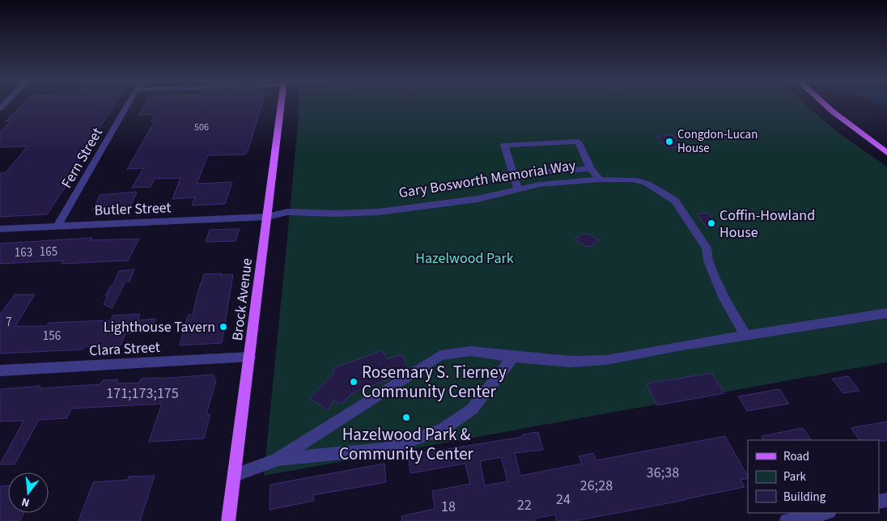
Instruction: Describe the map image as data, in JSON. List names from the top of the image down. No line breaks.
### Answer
{"streets":{"main road":["Brock Avenue"],"street":["Fern Street","Gary Bosworth Memorial Way","Butler Street","Clara Street"]},"crossings":[["Fern Street","Butler Street"],["Gary Bosworth Memorial Way","Butler Street"],["Gary Bosworth Memorial Way","Brock Avenue"],["Butler Street","Brock Avenue"],["Brock Avenue","Clara Street"]],"parks":["Hazelwood Park"],"places":["Congdon-Lucan House","Coffin-Howland House","Lighthouse Tavern","Rosemary S. Tierney Community Center","Hazelwood Park & Community Center"],"house_numbers":["506","165","163","7","156","171;173;175","36;38","26;28","24","22","18"],"legend":["Road","Park","Building"],"north":"bottom"}
